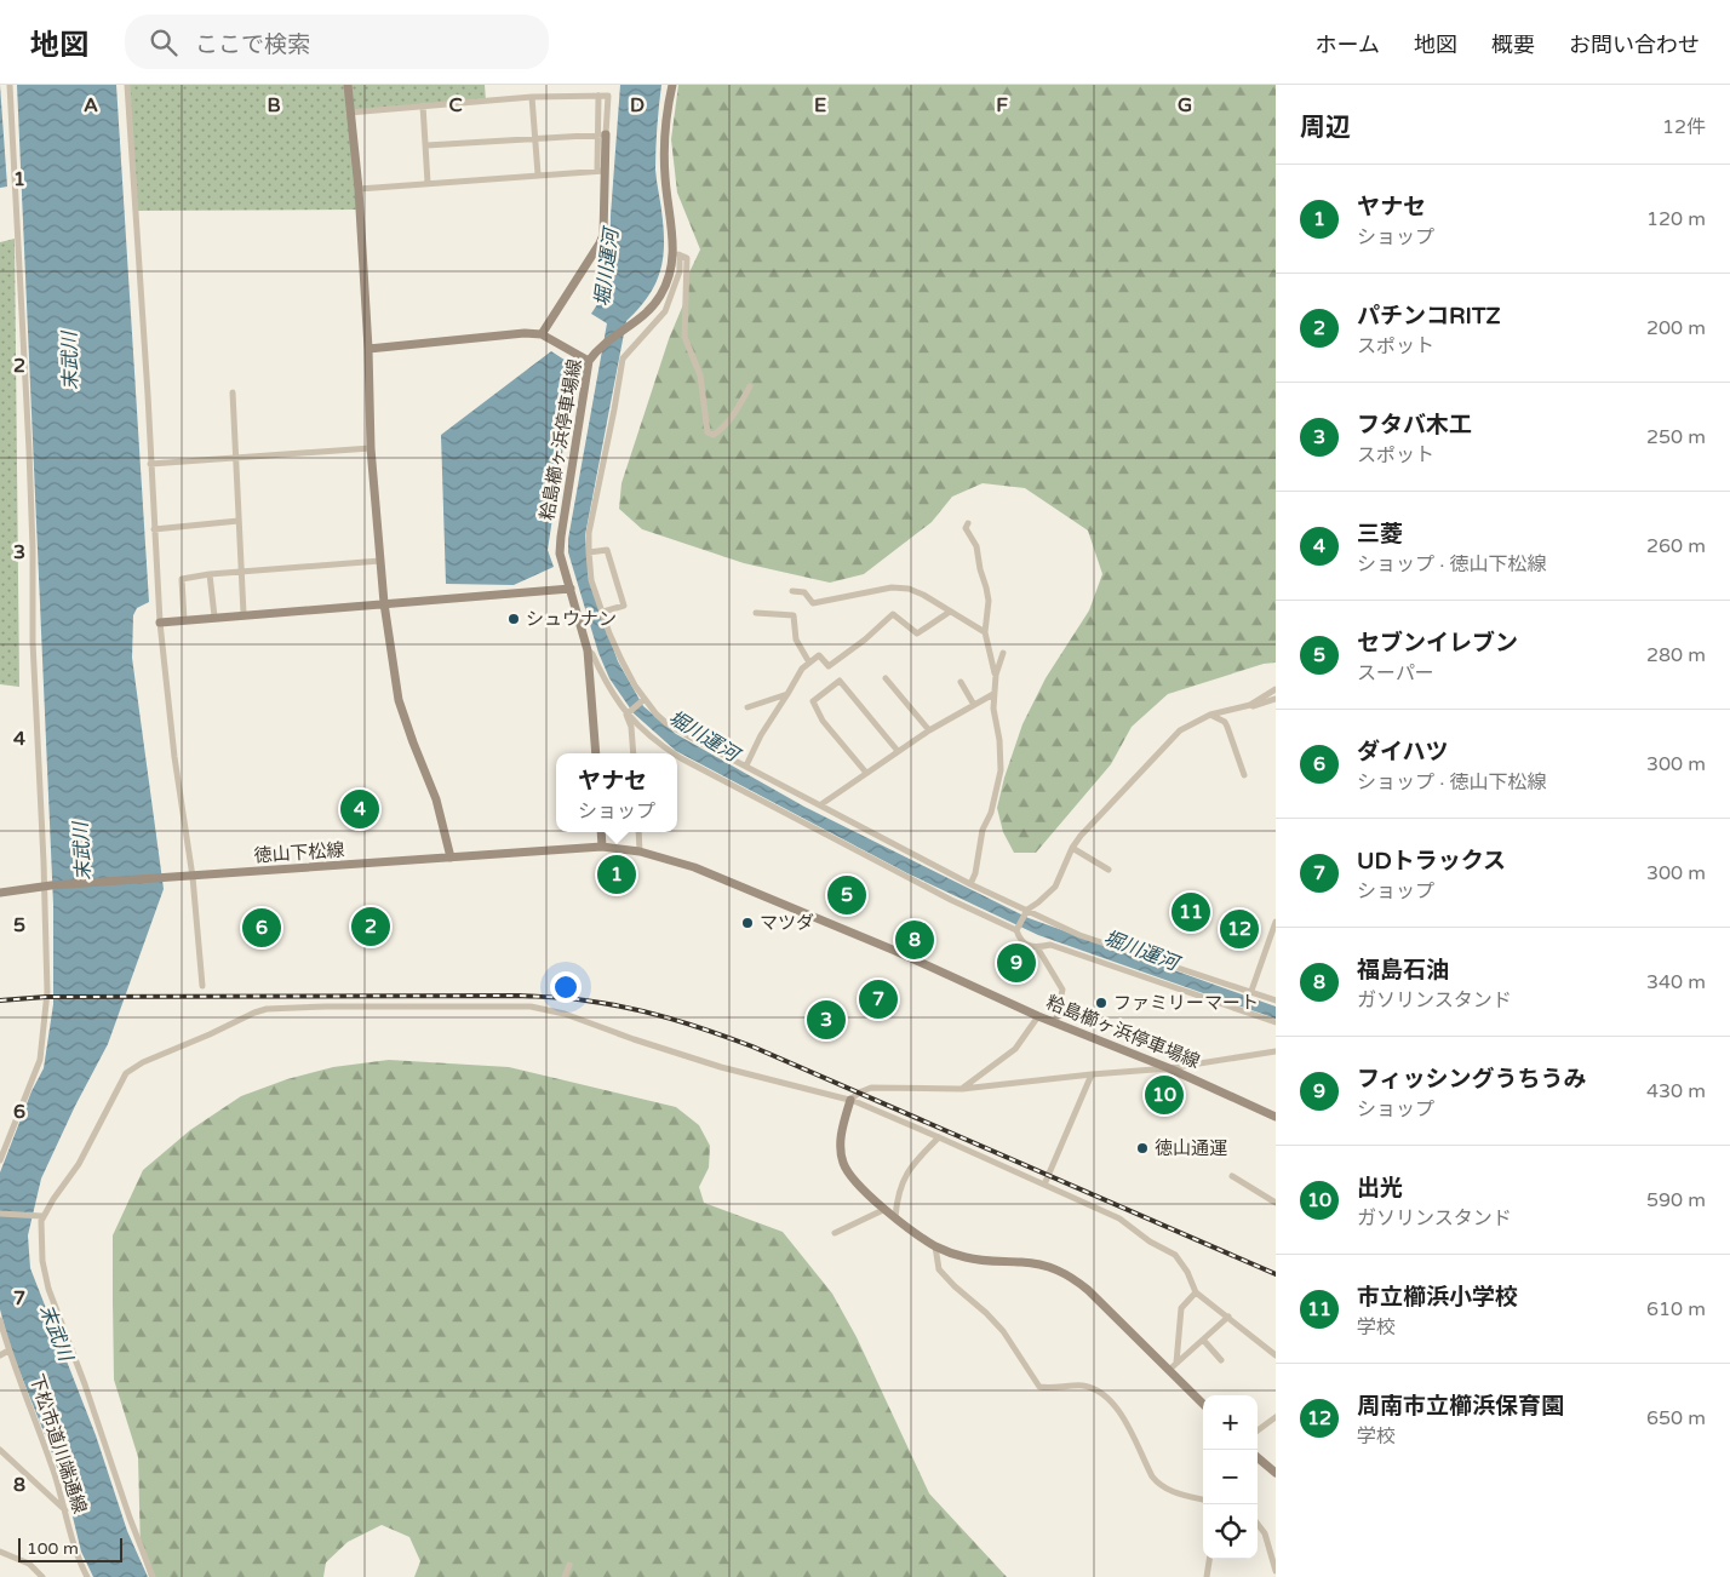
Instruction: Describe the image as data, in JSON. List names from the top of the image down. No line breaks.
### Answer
{"streets":{"street":["粭島櫛ヶ浜停車場線","徳山下松線","下松市道川端通線"]},"crossings":[["粭島櫛ヶ浜停車場線","徳山下松線"]],"water":["堀川運河","末武川"],"places":["シュウナン","マツダ","ファミリーマート","徳山通運"],"scale_bar":"100 m","page":{"header":"地図","search":"ここで検索","nav":["ホーム","地図","概要","お問い合わせ"],"heading":["周辺","12件"],"list":[{"mark":"1","name":"ヤナセ","note":"ショップ","value":"120 m"},{"mark":"2","name":"パチンコRITZ","note":"スポット","value":"200 m"},{"mark":"3","name":"フタバ木工","note":"スポット","value":"250 m"},{"mark":"4","name":"三菱","note":"ショップ · 徳山下松線","value":"260 m"},{"mark":"5","name":"セブンイレブン","note":"スーパー","value":"280 m"},{"mark":"6","name":"ダイハツ","note":"ショップ · 徳山下松線","value":"300 m"},{"mark":"7","name":"UDトラックス","note":"ショップ","value":"300 m"},{"mark":"8","name":"福島石油","note":"ガソリンスタンド","value":"340 m"},{"mark":"9","name":"フィッシングうちうみ","note":"ショップ","value":"430 m"},{"mark":"10","name":"出光","note":"ガソリンスタンド","value":"590 m"},{"mark":"11","name":"市立櫛浜小学校","note":"学校","value":"610 m"},{"mark":"12","name":"周南市立櫛浜保育園","note":"学校","value":"650 m"}],"popup":["ヤナセ","ショップ"],"pins":["4","1","5","11","2","6","12","8","9","7","3","10"],"map_buttons":["+","−"],"scale":"100 m"},"grid":{"columns":["A","B","C","D","E","F","G"],"rows":["1","2","3","4","5","6","7","8"]}}
